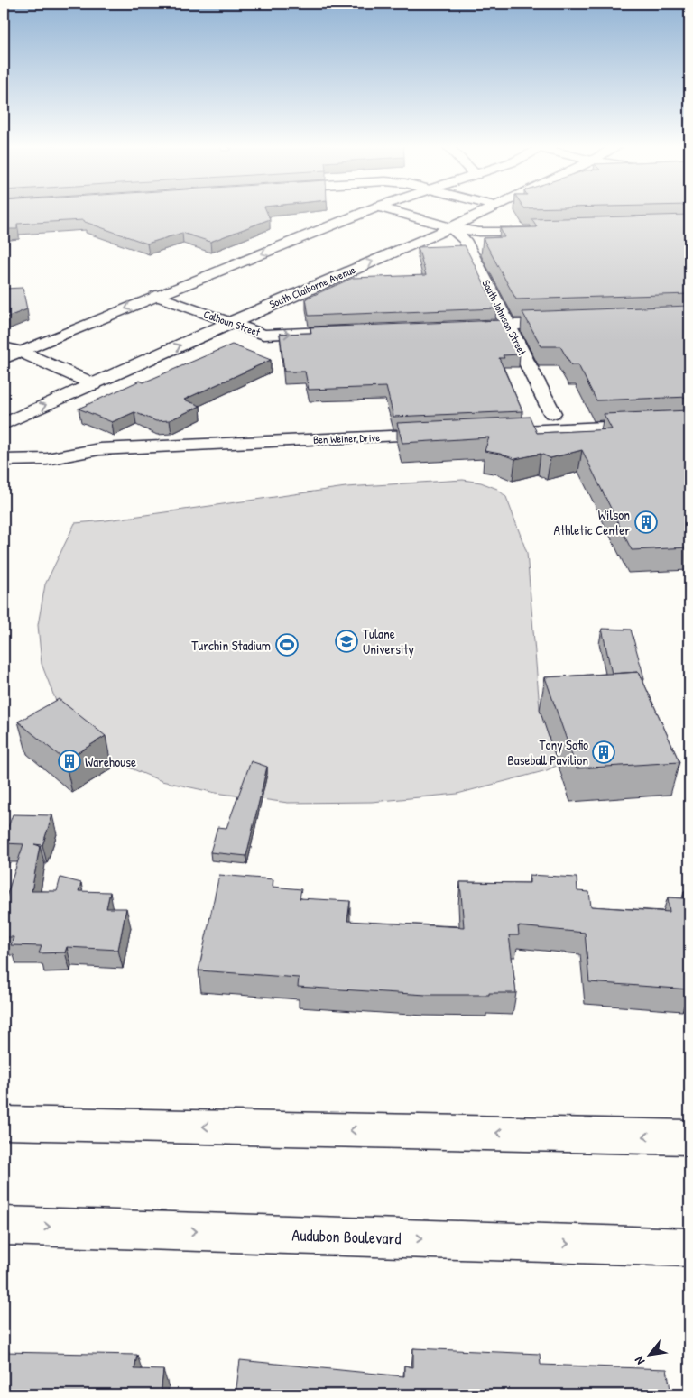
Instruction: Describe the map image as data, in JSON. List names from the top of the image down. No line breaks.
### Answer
{"streets":{"street":["South Claiborne Avenue","South Johnson Street","Calhoun Street","Ben Weiner Drive","Audubon Boulevard"]},"crossings":[["South Claiborne Avenue","South Johnson Street"],["South Claiborne Avenue","Calhoun Street"]],"places":{"building":["Wilson Athletic Center","Tony Sofio Baseball Pavilion","Warehouse"],"school or university":["Tulane University"],"sports":["Turchin Stadium"]},"north":"bottom left"}
